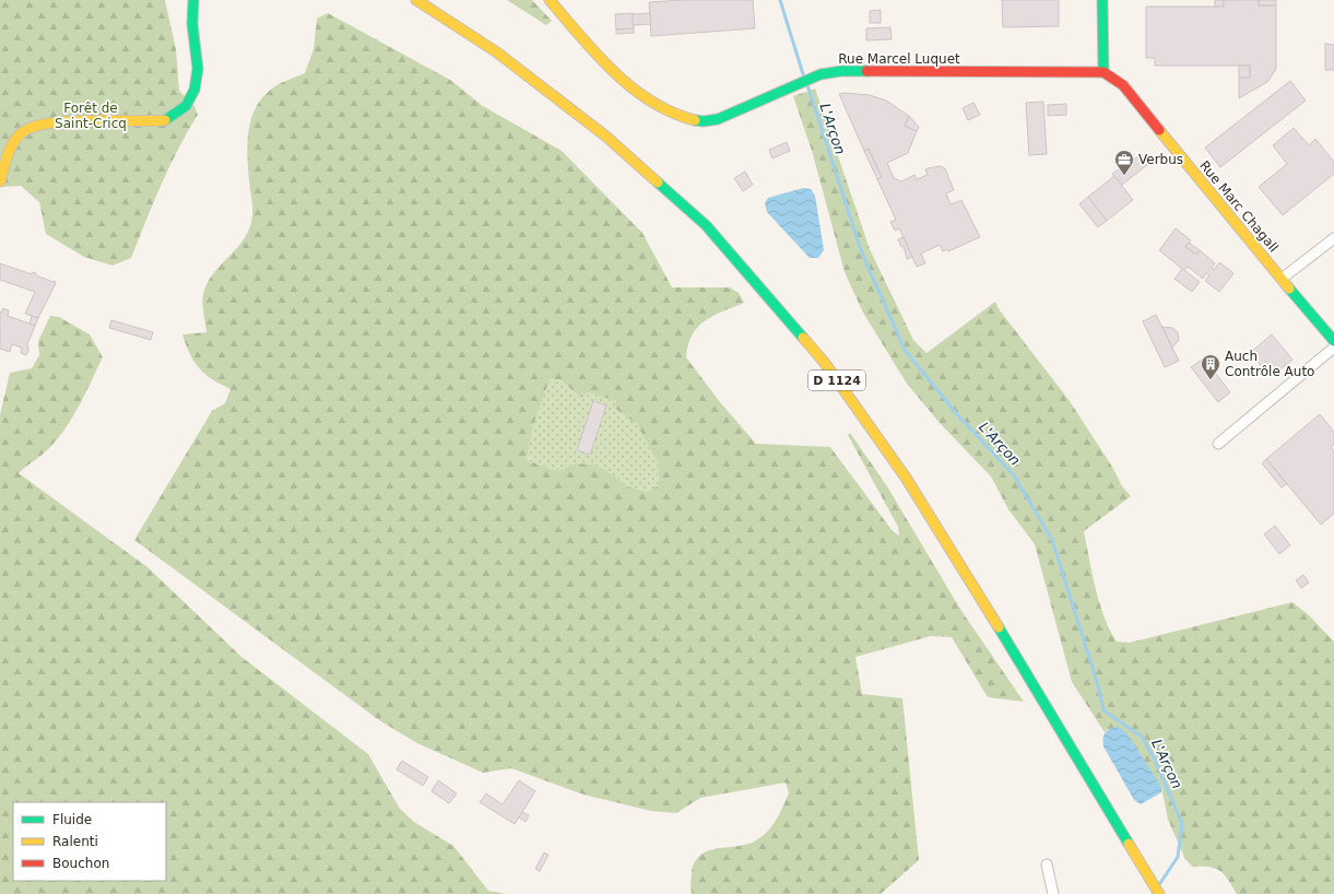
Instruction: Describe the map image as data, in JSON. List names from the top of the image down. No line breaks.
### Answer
{"streets":{"main road":["Rue Marcel Luquet","Rue Marc Chagall","D 1124"]},"crossings":[["Rue Marcel Luquet","Rue Marc Chagall"]],"water":["L'Arçon"],"parks":["Forêt de Saint-Cricq"],"places":{"office":["Verbus"],"building":["Auch Contrôle Auto"]},"legend":["Fluide","Ralenti","Bouchon"]}
